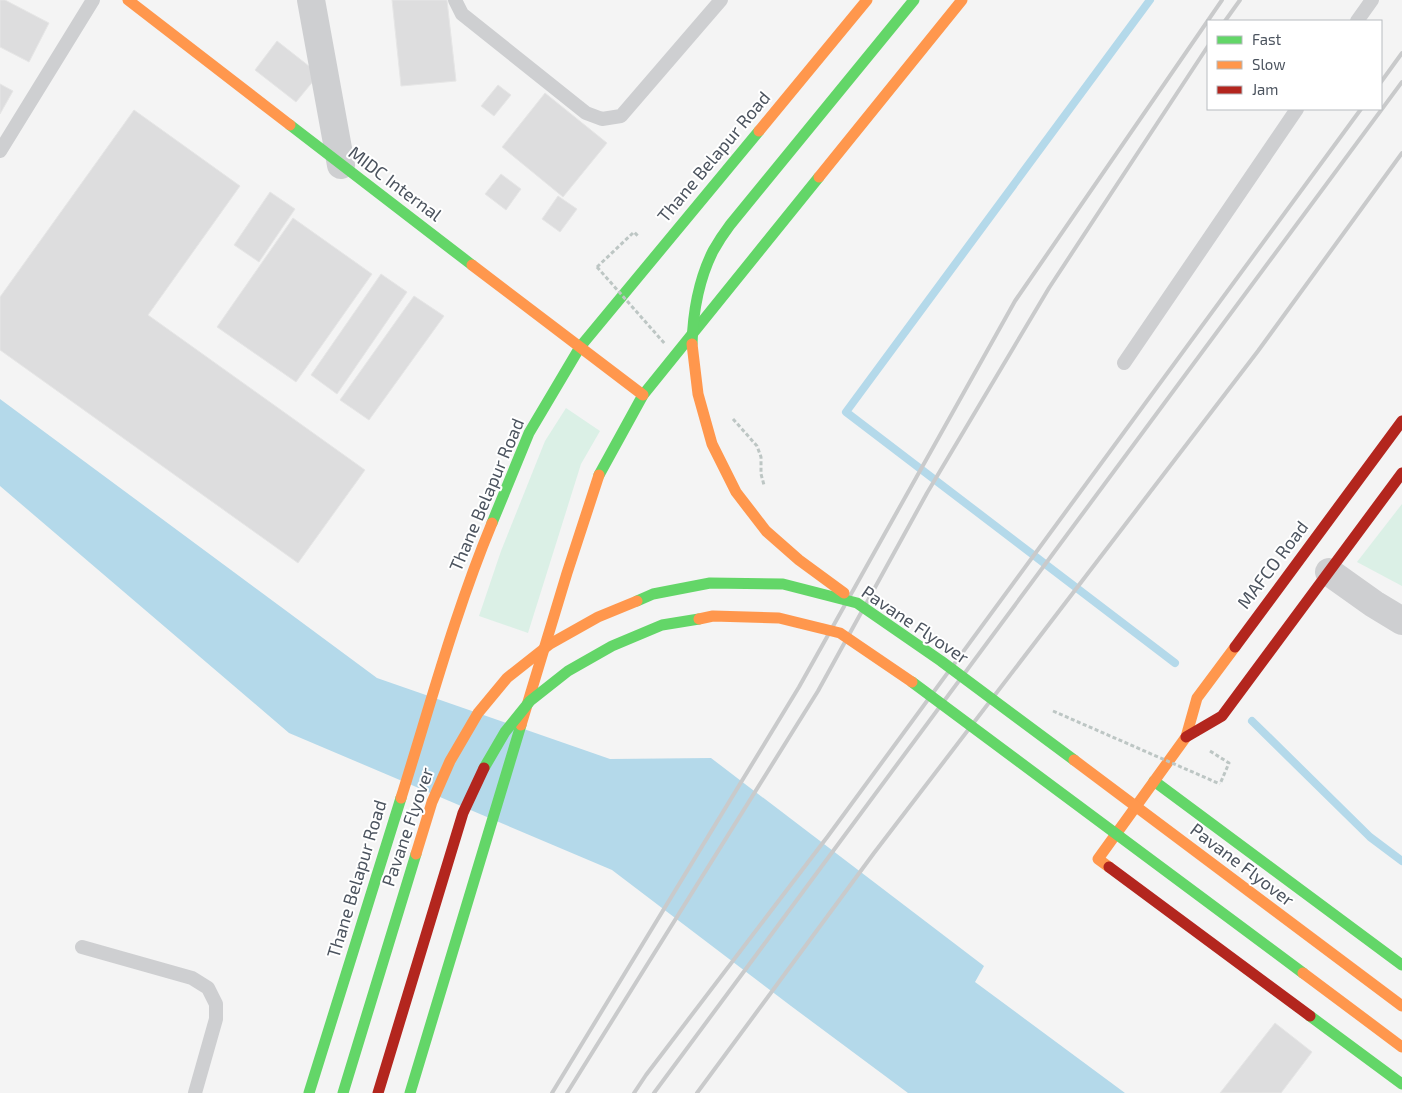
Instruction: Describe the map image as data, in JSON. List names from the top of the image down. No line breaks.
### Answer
{"streets":{"main road":["Thane Belapur Road","MIDC Internal","MAFCO Road","Pavane Flyover"]},"crossings":[["Thane Belapur Road","MIDC Internal"]],"legend":["Fast","Slow","Jam"]}
